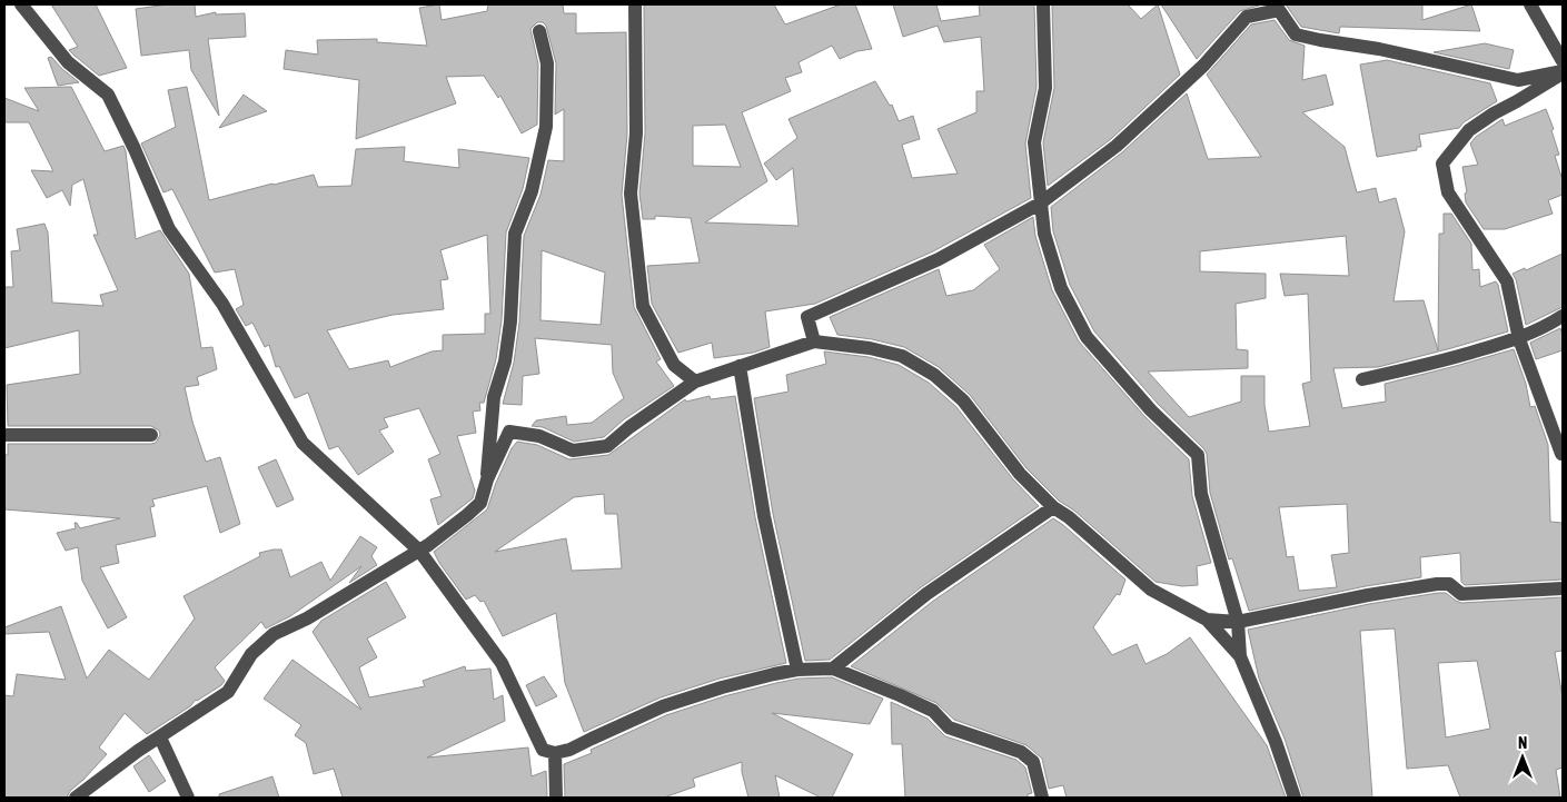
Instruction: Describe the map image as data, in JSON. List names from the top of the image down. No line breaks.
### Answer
{"north":"top"}
